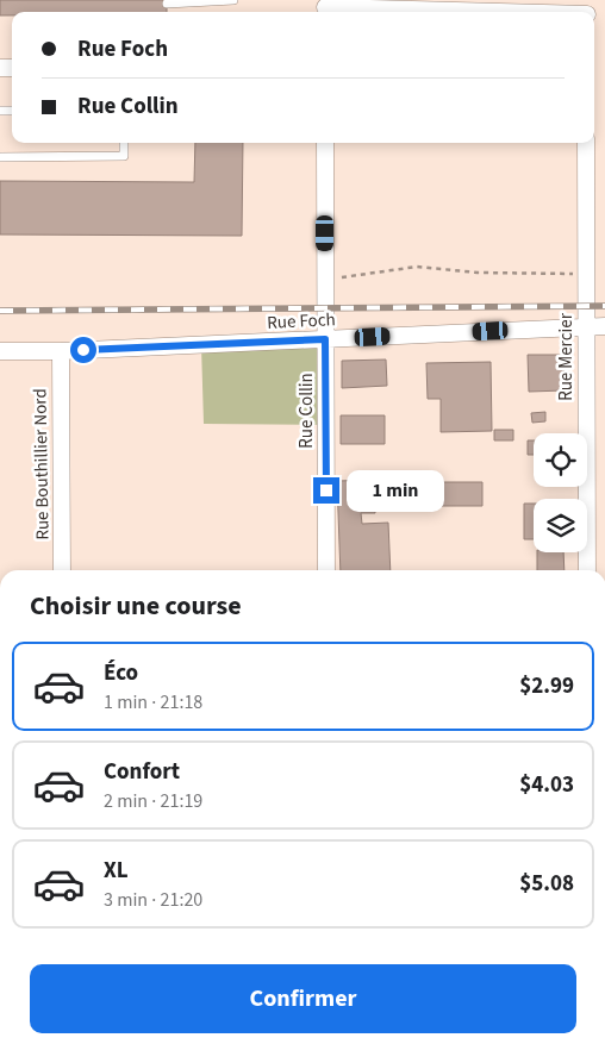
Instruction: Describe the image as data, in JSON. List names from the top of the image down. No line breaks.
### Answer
{"streets":{"street":["Rue Foch","Rue Mercier","Rue Collin","Rue Bouthillier Nord"]},"crossings":[["Rue Foch","Rue Mercier"],["Rue Foch","Rue Collin"],["Rue Foch","Rue Bouthillier Nord"]],"page":{"banner":["Rue Foch","Rue Collin"],"bubble":"1 min","heading":"Choisir une course","list":[{"name":"Éco","note":"1 min · 21:18","value":"$2.99"},{"name":"Confort","note":"2 min · 21:19","value":"$4.03"},{"name":"XL","note":"3 min · 21:20","value":"$5.08"}],"buttons":"Confirmer"}}
